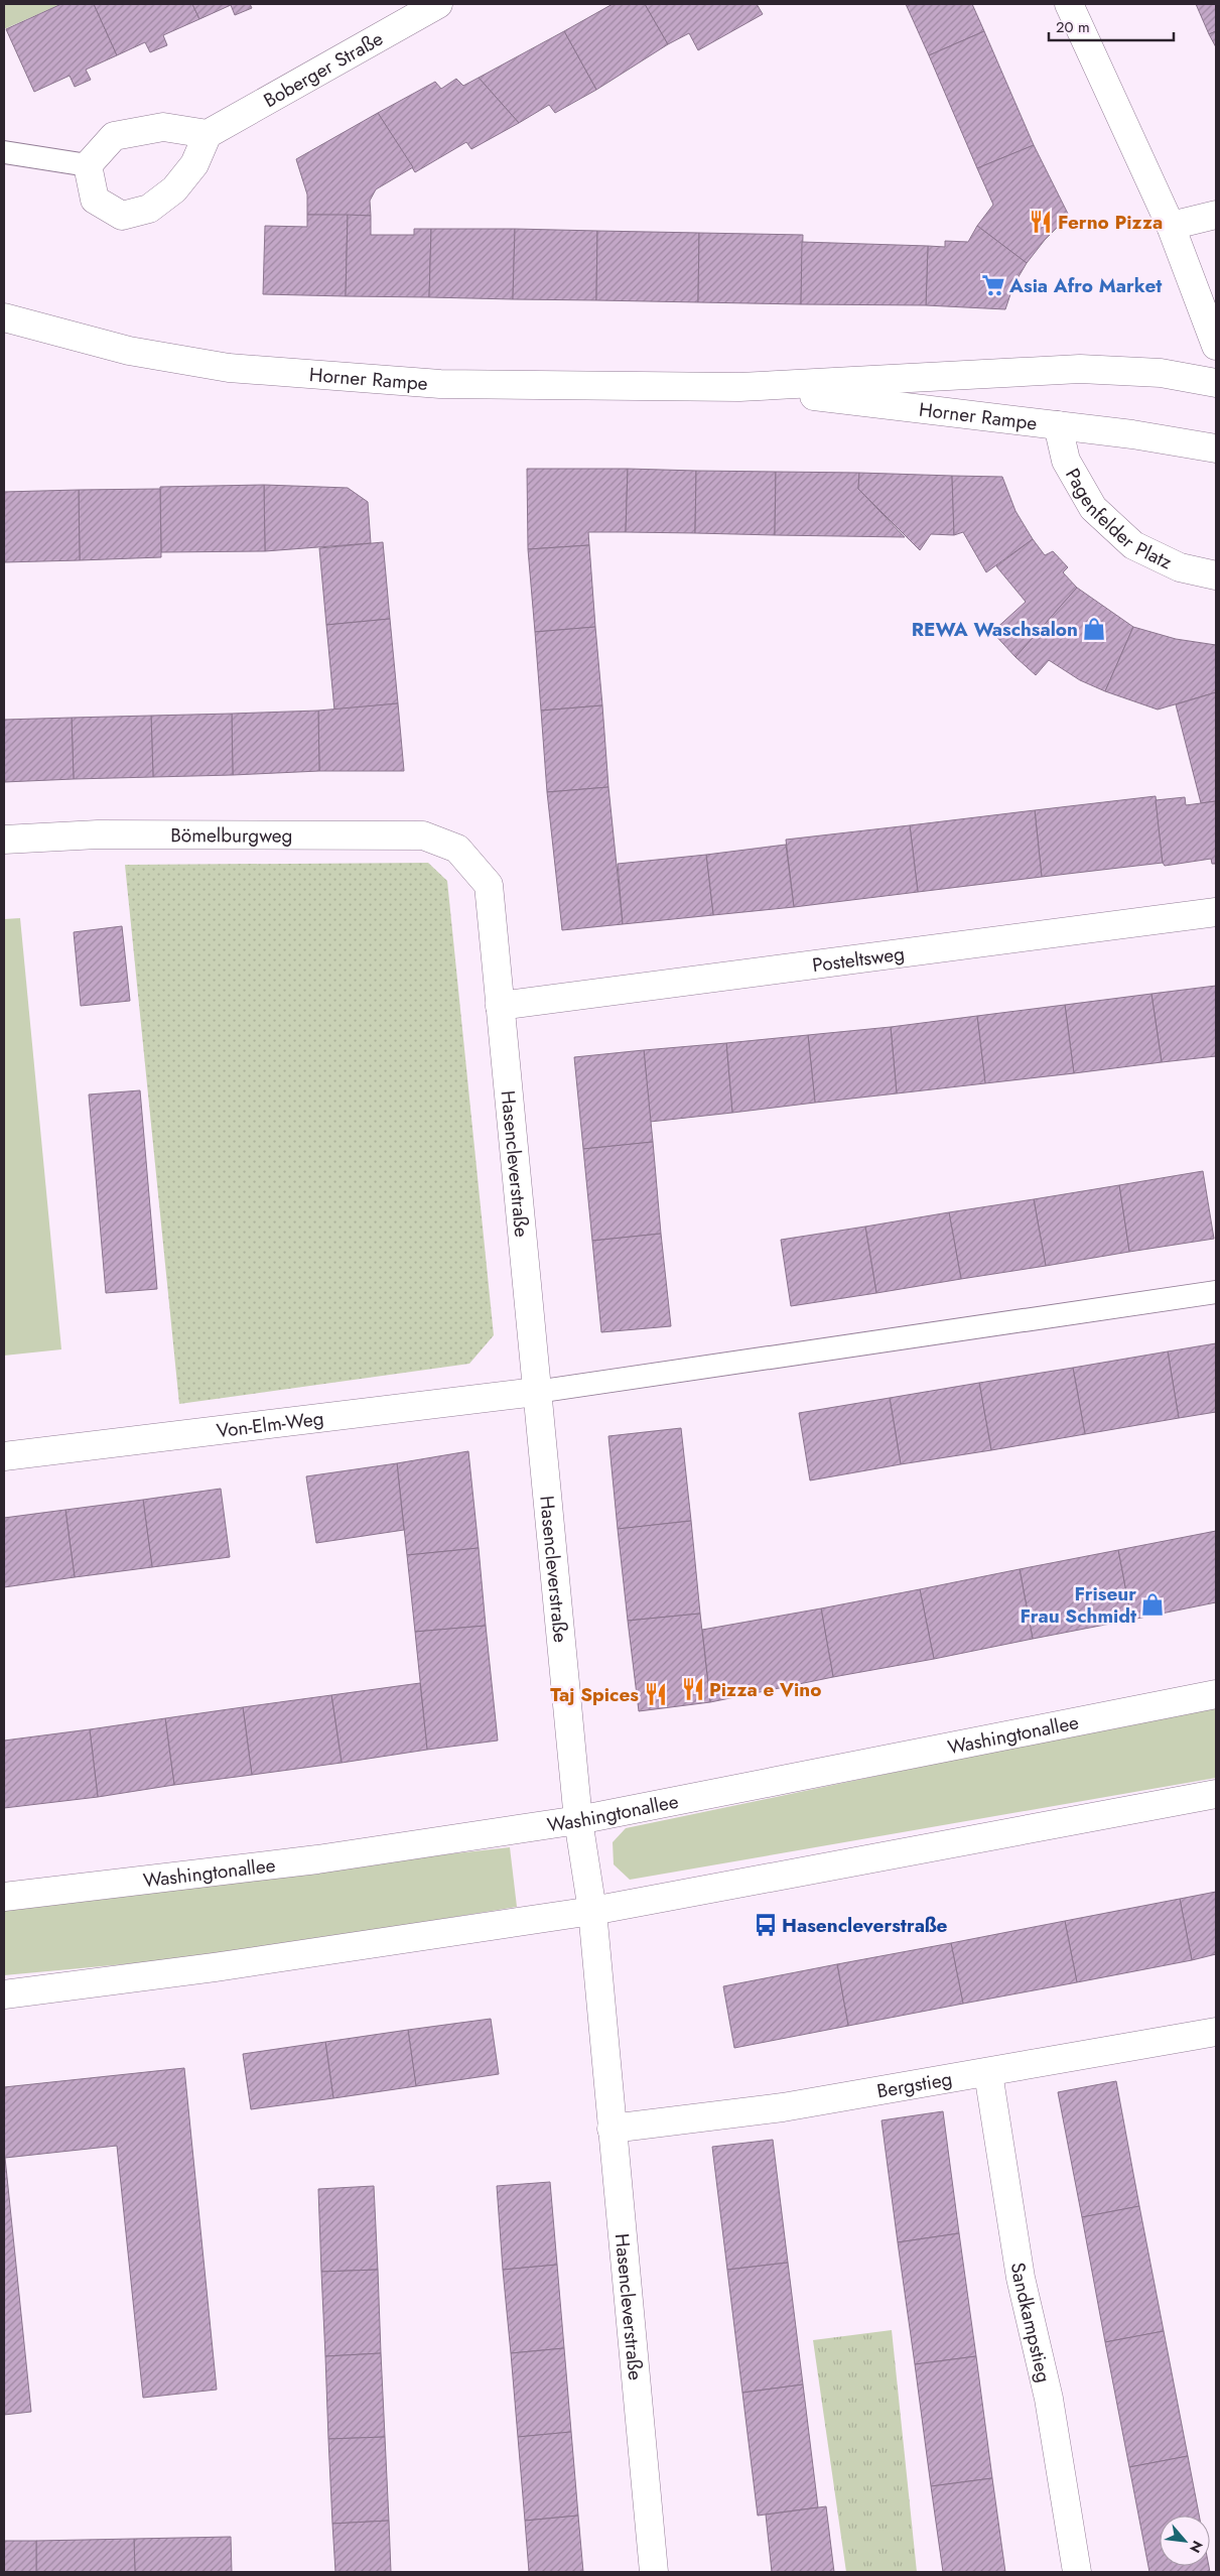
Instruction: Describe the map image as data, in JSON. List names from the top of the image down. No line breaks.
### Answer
{"streets":{"street":["Boberger Straße","Horner Rampe","Pagenfelder Platz","Bömelburgweg","Posteltsweg","Hasencleverstraße","Von-Elm-Weg","Washingtonallee","Bergstieg","Sandkampstieg"]},"crossings":[["Horner Rampe","Pagenfelder Platz"],["Bömelburgweg","Hasencleverstraße"],["Posteltsweg","Hasencleverstraße"],["Hasencleverstraße","Von-Elm-Weg"],["Hasencleverstraße","Washingtonallee"],["Hasencleverstraße","Bergstieg"],["Bergstieg","Sandkampstieg"]],"places":{"restaurant":["Ferno Pizza","Pizza e Vino","Taj Spices"],"supermarket":["Asia Afro Market"],"shop":["REWA Waschsalon","Friseur Frau Schmidt"],"bus stop":["Hasencleverstraße"]},"scale_bar":"20 m","north":"bottom right"}
